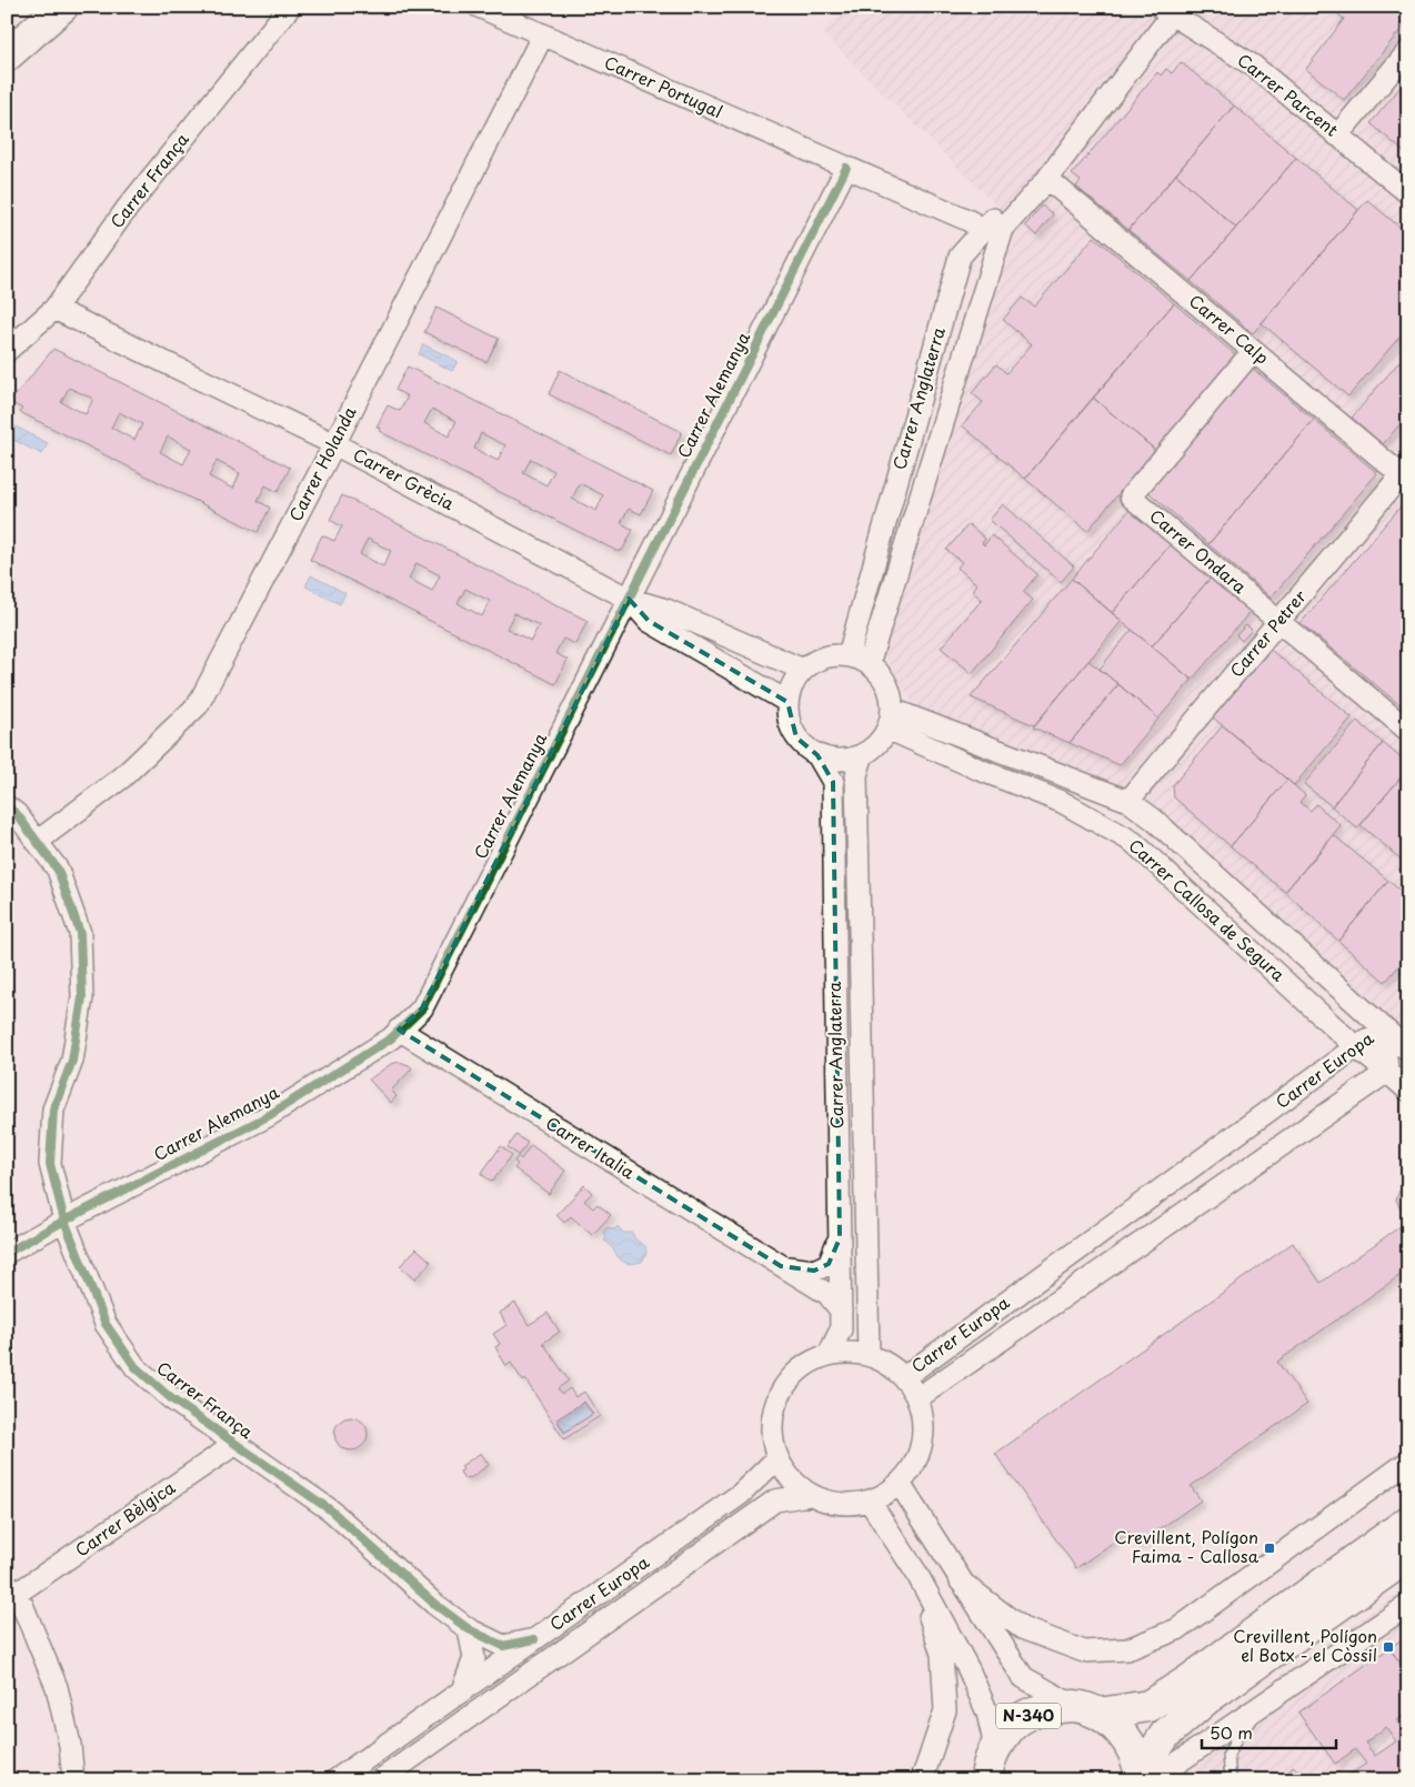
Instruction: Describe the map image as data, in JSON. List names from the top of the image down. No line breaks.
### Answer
{"streets":{"highway":["N-340"],"street":["Carrer Portugal","Carrer Parcent","Carrer França","Carrer Calp","Carrer Alemanya","Carrer Anglaterra","Carrer Holanda","Carrer Grècia","Carrer Ondara","Carrer Petrer","Carrer Callosa de Segura","Carrer Europa","Carrer Italia","Carrer Bèlgica"]},"crossings":[["Carrer Portugal","Carrer Alemanya"],["Carrer Portugal","Carrer Anglaterra"],["Carrer Portugal","Carrer Holanda"],["Carrer França","Carrer Alemanya"],["Carrer França","Carrer Holanda"],["Carrer França","Carrer Grècia"],["Carrer França","Carrer Europa"],["Carrer França","Carrer Bèlgica"],["Carrer Calp","Carrer Anglaterra"],["Carrer Calp","Carrer Ondara"],["Carrer Calp","Carrer Petrer"],["Carrer Alemanya","Carrer Grècia"],["Carrer Alemanya","Carrer Italia"],["Carrer Anglaterra","Carrer Grècia"],["Carrer Anglaterra","Carrer Callosa de Segura"],["Carrer Anglaterra","Carrer Europa"],["Carrer Anglaterra","Carrer Italia"],["Carrer Holanda","Carrer Grècia"],["Carrer Grècia","Carrer Callosa de Segura"],["Carrer Ondara","Carrer Petrer"],["Carrer Petrer","Carrer Callosa de Segura"],["Carrer Callosa de Segura","Carrer Europa"]],"places":{"transit":["Crevillent, Polígon Faima - Callosa","Crevillent, Polígon el Botx - el Còssil"]},"scale_bar":"50 m"}
